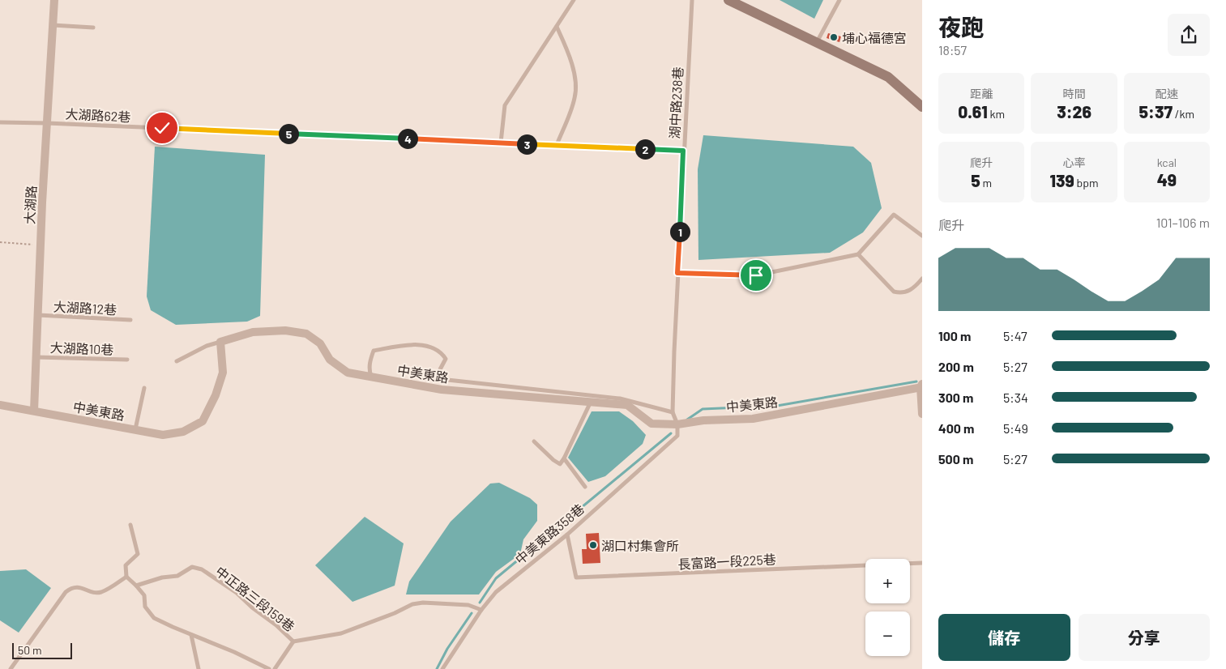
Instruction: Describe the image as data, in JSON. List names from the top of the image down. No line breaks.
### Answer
{"streets":{"street":["大湖路","中美東路"],"lane":["湖中路238巷","大湖路62巷","大湖路12巷","大湖路10巷","中美東路358巷","長富路一段225巷","中正路三段159巷"]},"crossings":[["湖中路238巷","大湖路62巷"],["湖中路238巷","中美東路"],["湖中路238巷","中美東路358巷"],["大湖路62巷","大湖路"],["大湖路","大湖路12巷"],["大湖路","大湖路10巷"],["大湖路","中美東路"],["中美東路","中美東路358巷"],["中美東路358巷","長富路一段225巷"],["中美東路358巷","中正路三段159巷"]],"places":["埔心福德宮","湖口村集會所"],"scale_bar":"50 m","page":{"heading":["夜跑","18:57"],"stats":[["距離","0.61 km"],["時間","3:26"],["配速","5:37 /km"],["爬升","5 m"],["心率","139 bpm"],["kcal","49"]],"pins":["5","4","3","2","1"],"chart":["爬升","101–106 m"],"list":[{"name":"100 m","note":"5:47"},{"name":"200 m","note":"5:27"},{"name":"300 m","note":"5:34"},{"name":"400 m","note":"5:49"},{"name":"500 m","note":"5:27"}],"map_buttons":["+","−"],"buttons":["儲存","分享"],"scale":"50 m"}}
